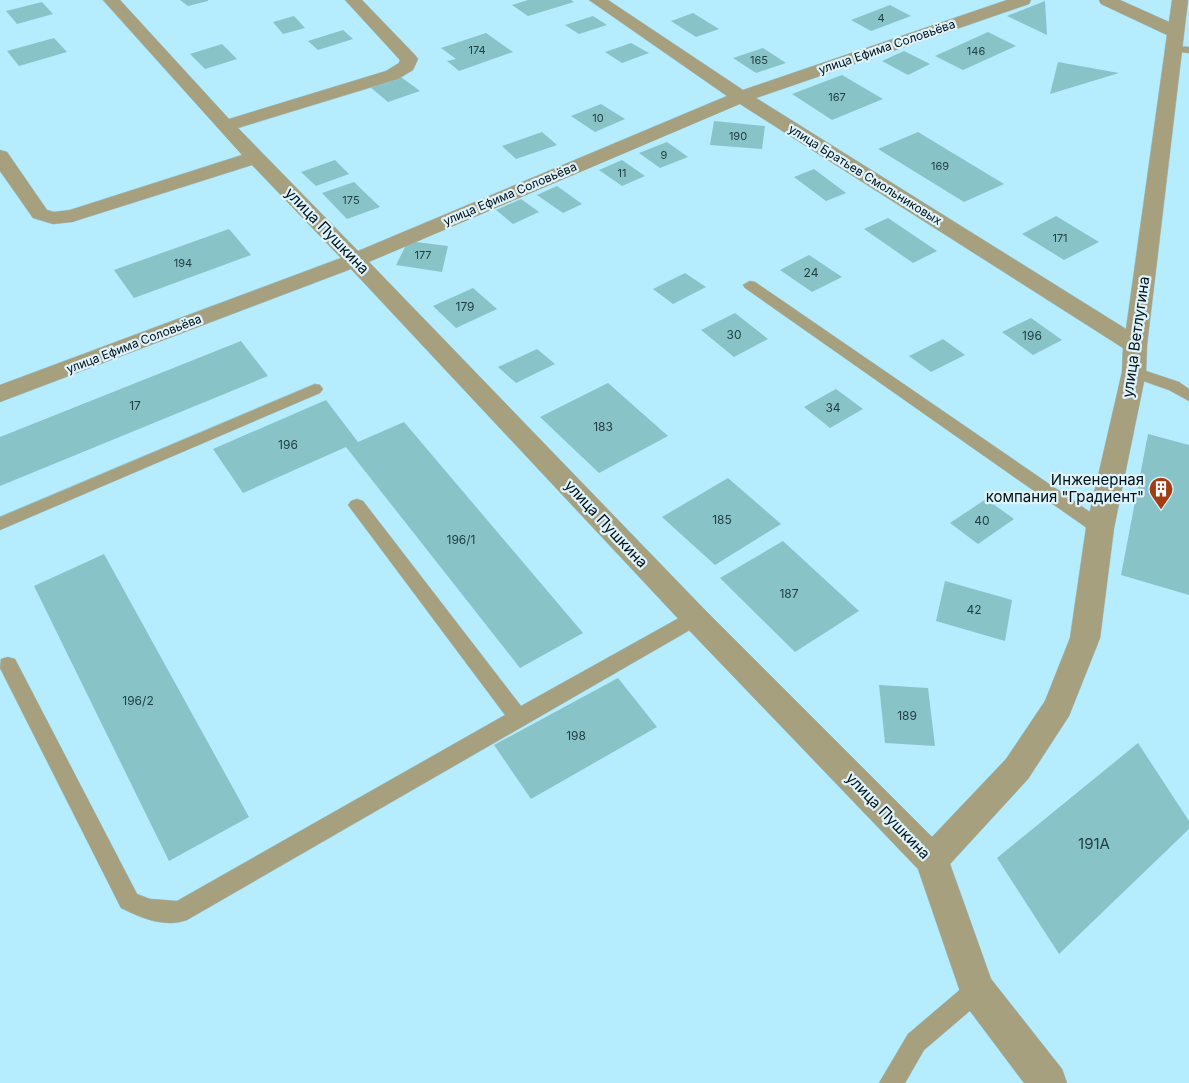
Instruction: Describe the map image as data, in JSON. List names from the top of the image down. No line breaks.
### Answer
{"streets":{"street":["улица Ефима Соловьёва","улица Братьев Смольниковых","улица Пушкина","улица Ветлугина"]},"crossings":[["улица Ефима Соловьёва","улица Братьев Смольниковых"],["улица Ефима Соловьёва","улица Пушкина"],["улица Братьев Смольниковых","улица Ветлугина"],["улица Пушкина","улица Ветлугина"]],"places":{"building":["Инженерная компания \"Градиент\""]},"house_numbers":["4","174","146","165","167","10","190","9","169","11","175","171","177","194","24","179","30","196","17","34","183","196","185","40","196/1","187","42","196/2","189","198","191А"]}
